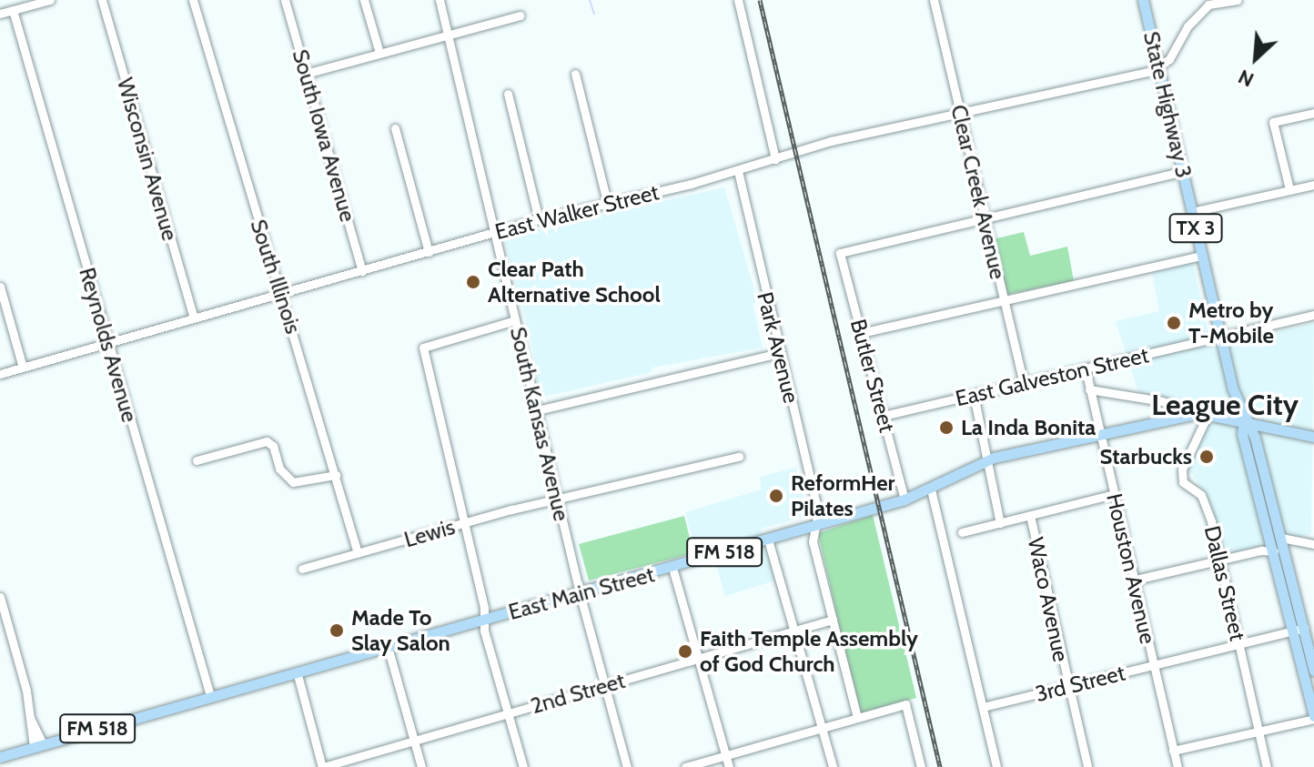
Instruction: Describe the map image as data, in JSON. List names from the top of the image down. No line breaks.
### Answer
{"streets":{"main road":["State Highway 3","TX 3","FM 518","East Main Street"],"street":["South Iowa Avenue","Wisconsin Avenue","Clear Creek Avenue","East Walker Street","South Illinois","Reynolds Avenue","Park Avenue","Butler Street","East Galveston Street","South Kansas Avenue","Lewis","Houston Avenue","Dallas Street","Waco Avenue","3rd Street","2nd Street"]},"crossings":[["State Highway 3","East Walker Street"],["State Highway 3","East Galveston Street"],["State Highway 3","FM 518"],["State Highway 3","East Main Street"],["State Highway 3","3rd Street"],["South Iowa Avenue","East Walker Street"],["Wisconsin Avenue","East Walker Street"],["Clear Creek Avenue","East Walker Street"],["Clear Creek Avenue","Butler Street"],["Clear Creek Avenue","East Galveston Street"],["East Walker Street","South Illinois"],["East Walker Street","Reynolds Avenue"],["East Walker Street","Park Avenue"],["East Walker Street","South Kansas Avenue"],["South Illinois","Lewis"],["Reynolds Avenue","East Main Street"],["Park Avenue","East Main Street"],["Park Avenue","2nd Street"],["Butler Street","East Galveston Street"],["Butler Street","East Main Street"],["East Galveston Street","Houston Avenue"],["South Kansas Avenue","Lewis"],["South Kansas Avenue","East Main Street"],["South Kansas Avenue","2nd Street"],["FM 518","East Main Street"],["Houston Avenue","East Main Street"],["Houston Avenue","3rd Street"],["Dallas Street","East Main Street"],["Dallas Street","3rd Street"],["Waco Avenue","3rd Street"]],"districts":["League City"],"places":["Clear Path Alternative School","Metro by T-Mobile","La Inda Bonita","Starbucks","ReformHer Pilates","Made To Slay Salon","Faith Temple Assembly of God Church"],"north":"bottom left"}
